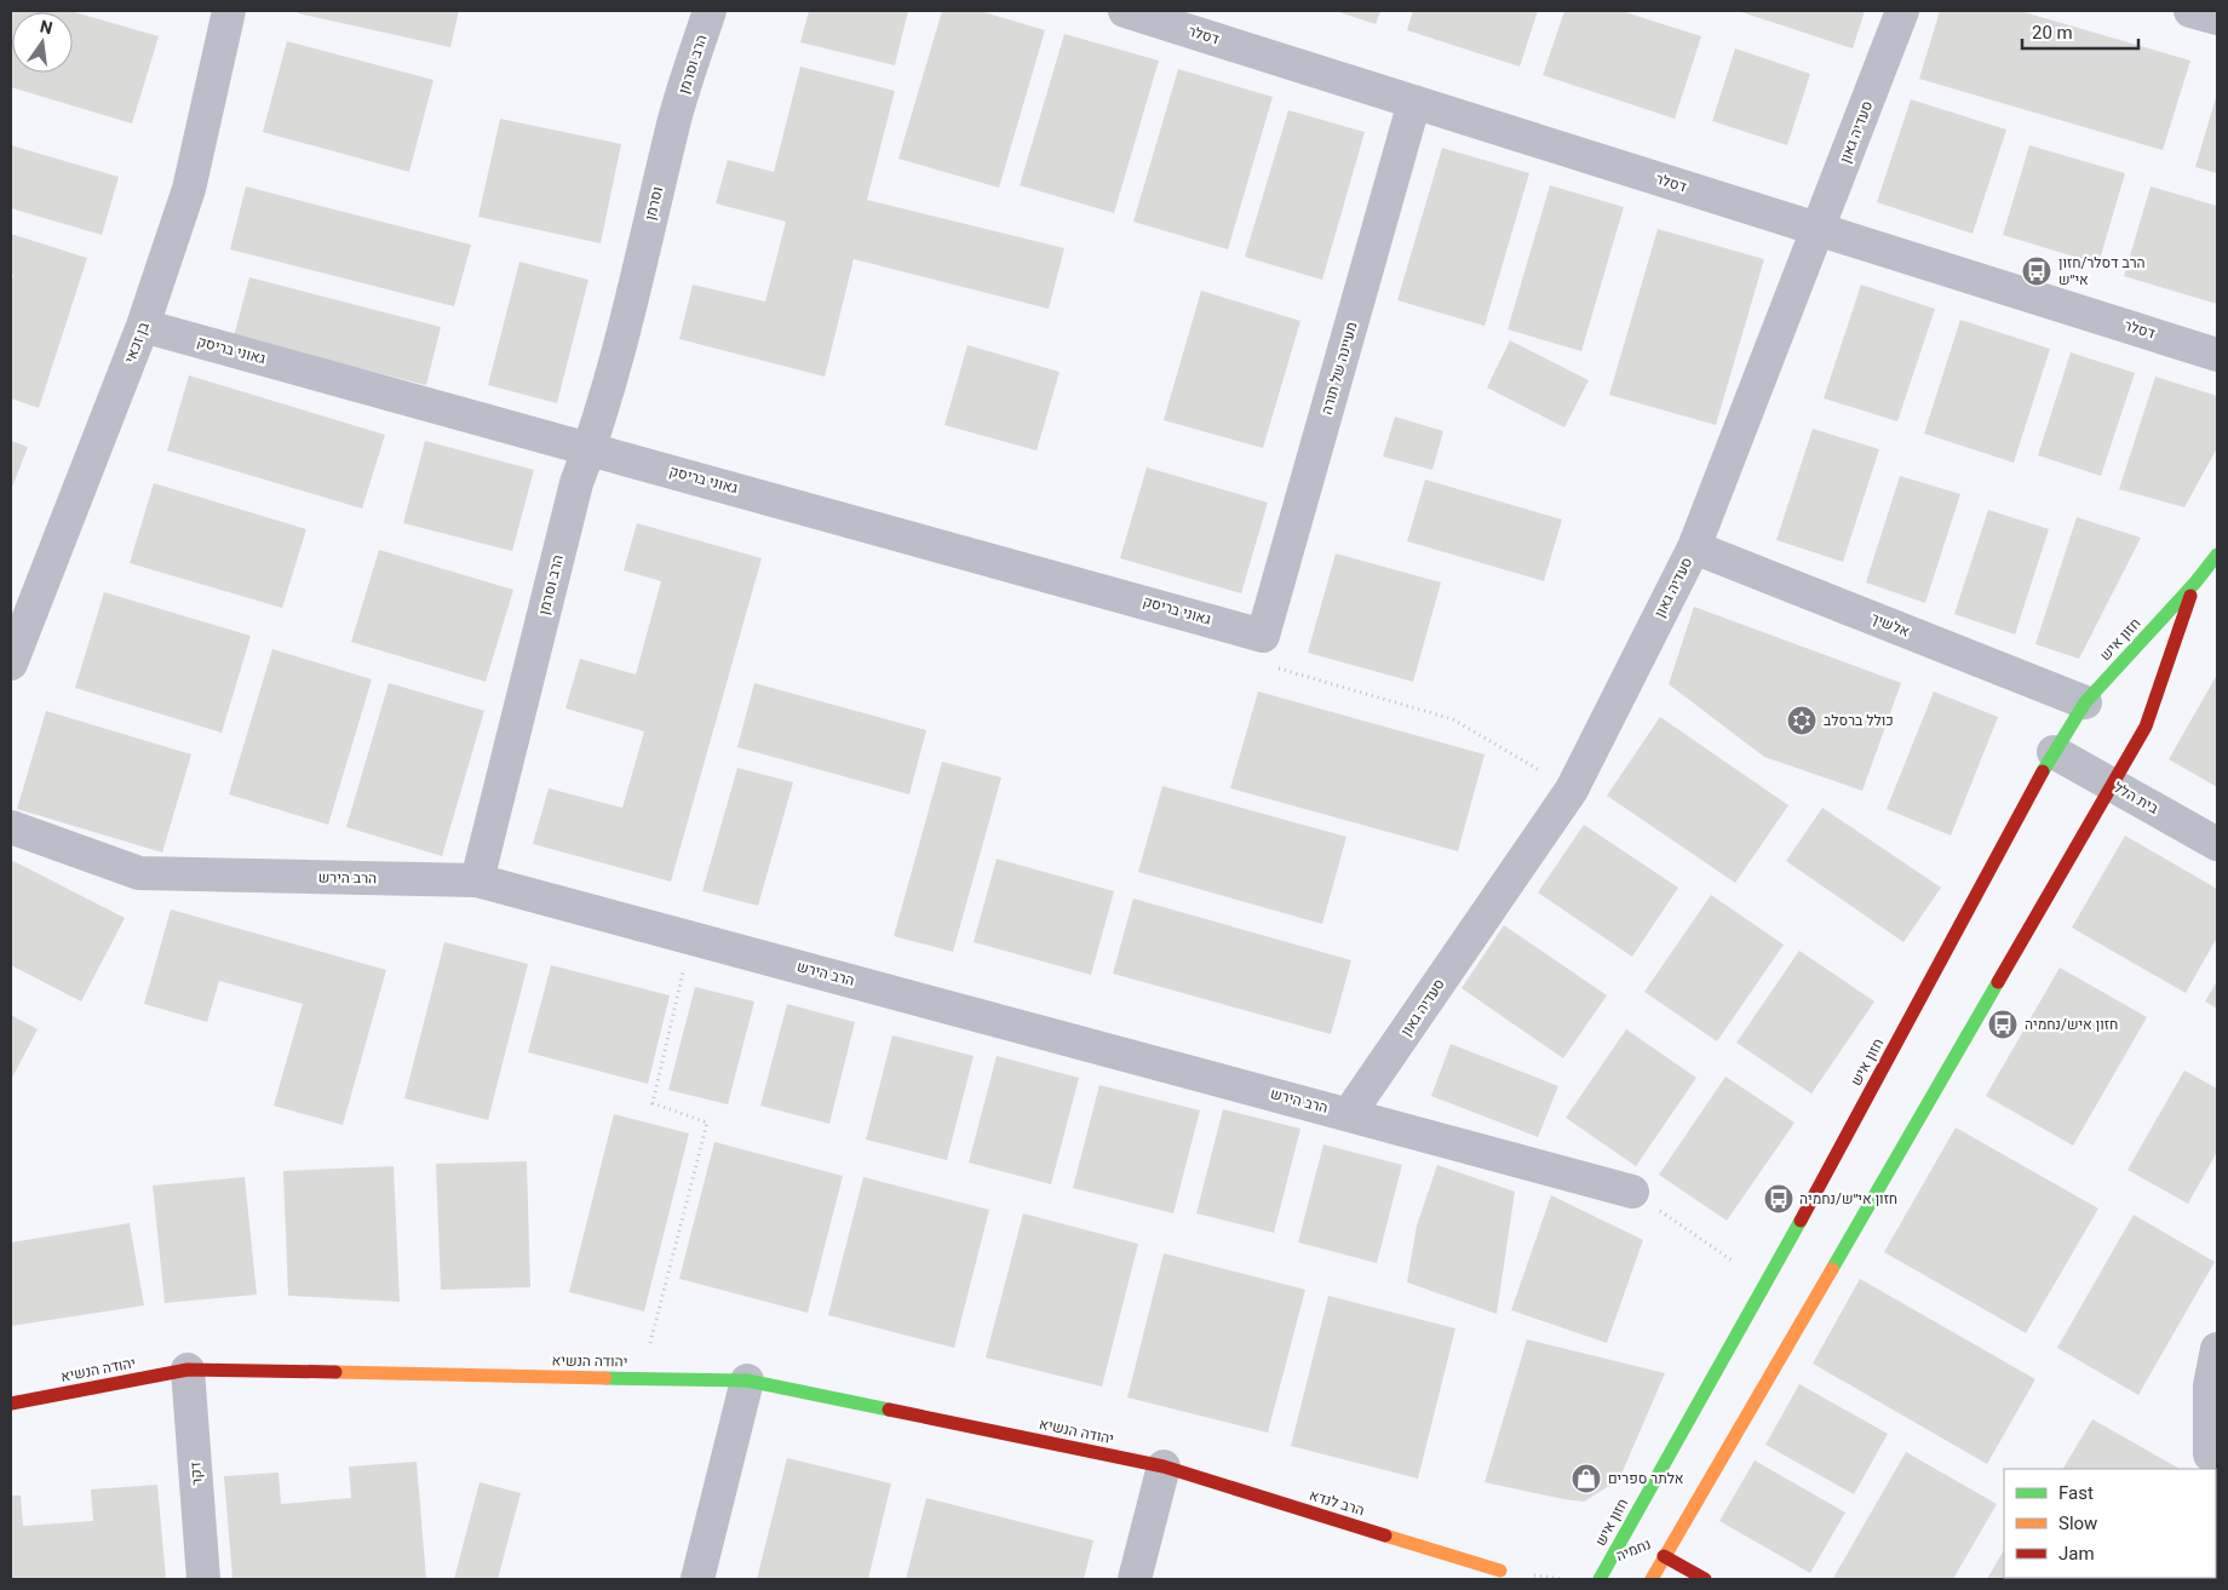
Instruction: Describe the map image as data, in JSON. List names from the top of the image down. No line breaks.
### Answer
{"streets":{"street":["דסלר","הרב וסרמן","סעדיה גאון","וסרמן","בן זכאי","גאוני בריסק","מעיינה של תורה","אלשיך","חזון איש","בית הלל","הרב הירש","יהודה הנשיא","דקר","הרב לנדא","נחמיה"]},"crossings":[["דסלר","סעדיה גאון"],["דסלר","מעיינה של תורה"],["הרב וסרמן","וסרמן"],["הרב וסרמן","גאוני בריסק"],["הרב וסרמן","הרב הירש"],["סעדיה גאון","אלשיך"],["סעדיה גאון","הרב הירש"],["בן זכאי","גאוני בריסק"],["גאוני בריסק","מעיינה של תורה"],["אלשיך","חזון איש"],["חזון איש","בית הלל"],["חזון איש","נחמיה"],["יהודה הנשיא","דקר"],["יהודה הנשיא","הרב לנדא"]],"places":{"bus stop":["הרב דסלר/חזון אי״ש","חזון איש/נחמיה","חזון אי״ש/נחמיה"],"synagogue":["כולל ברסלב"],"shop":["אלתר ספרים"]},"legend":["Fast","Slow","Jam"],"scale_bar":"20 m","north":"top"}
